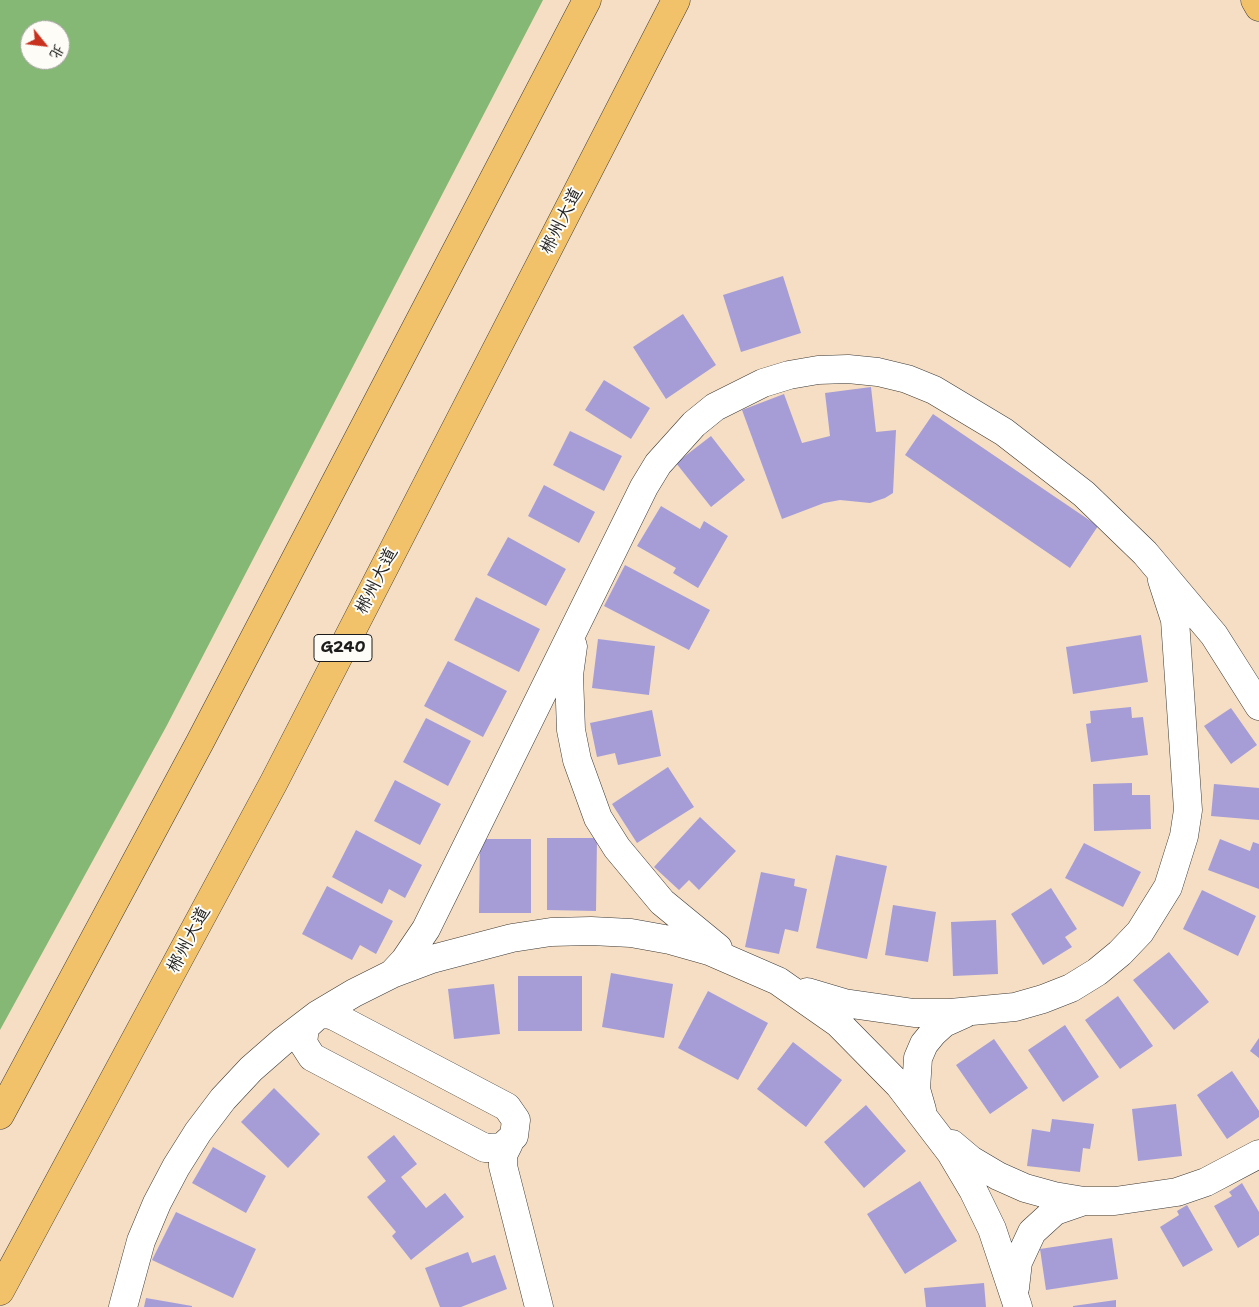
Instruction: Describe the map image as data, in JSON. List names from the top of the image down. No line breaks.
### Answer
{"streets":{"main road":["郴州大道","G240"]},"north":"bottom right"}
